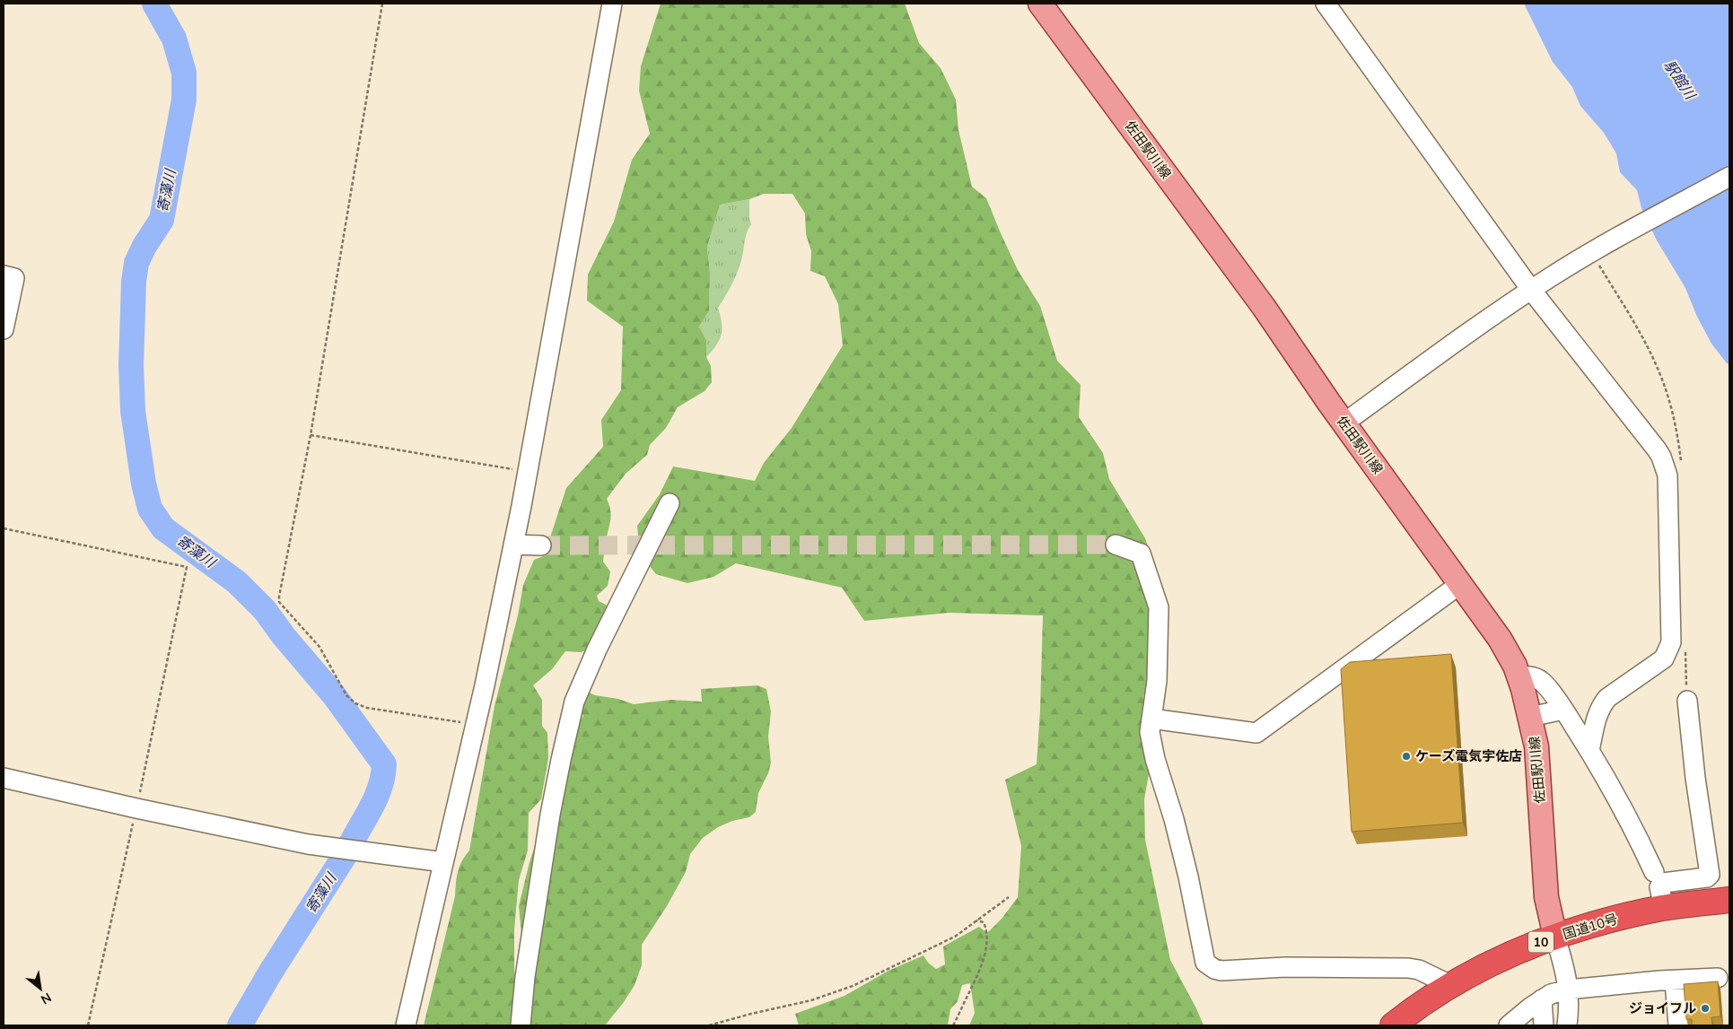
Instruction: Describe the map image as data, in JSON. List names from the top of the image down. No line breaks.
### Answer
{"streets":{"highway":["国道10号","10"],"main road":["佐田駅川線"]},"crossings":[["佐田駅川線","国道10号"]],"water":["駅館川","寄藻川"],"places":["ケーズ電気宇佐店","ジョイフル"],"north":"bottom right"}
